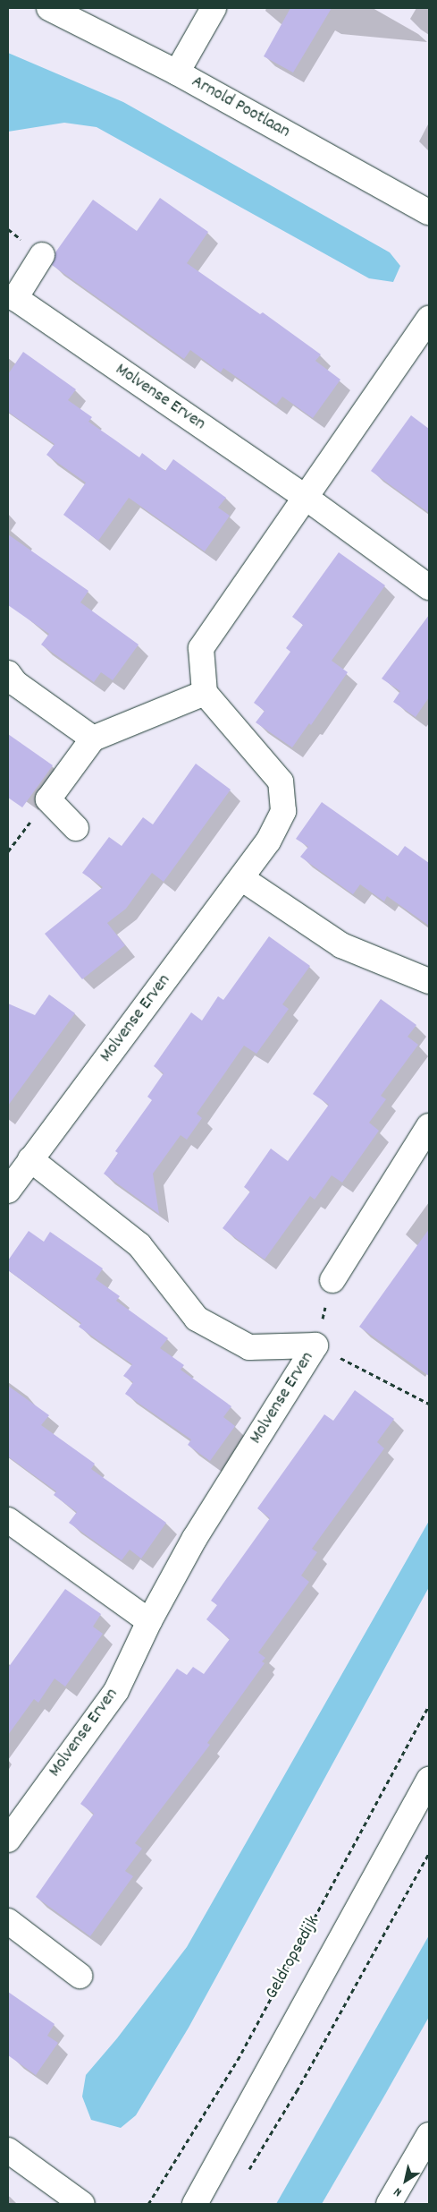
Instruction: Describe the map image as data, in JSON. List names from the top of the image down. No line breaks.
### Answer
{"streets":{"street":["Arnold Pootlaan","Molvense Erven","Geldropsedijk"]},"north":"bottom left"}
